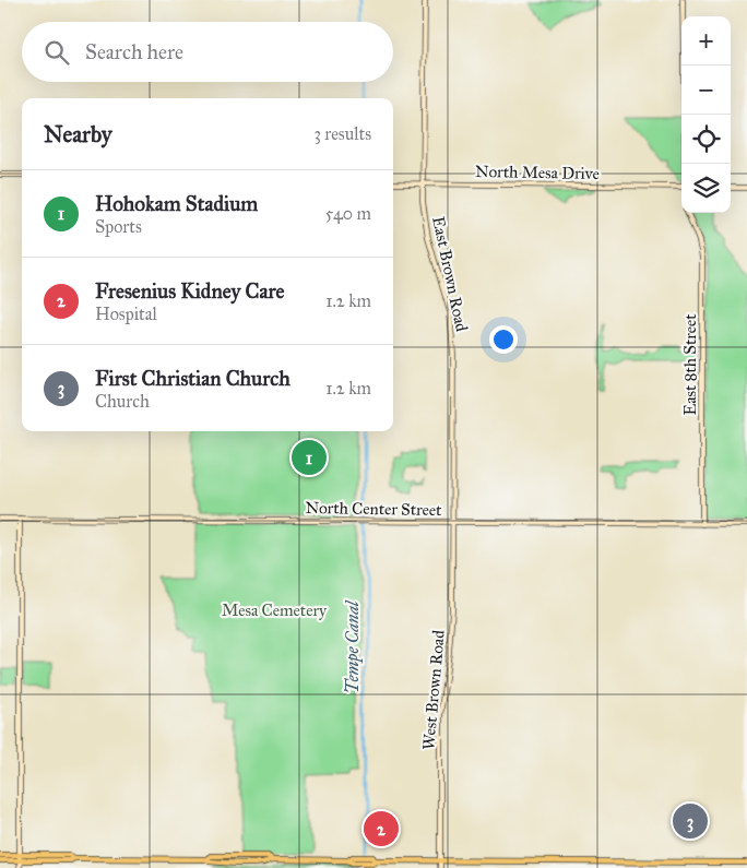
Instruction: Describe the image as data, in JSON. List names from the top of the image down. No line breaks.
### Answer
{"streets":{"street":["North Mesa Drive","East Brown Road","East 8th Street","North Center Street","West Brown Road"]},"crossings":[["North Mesa Drive","East Brown Road"],["East Brown Road","North Center Street"],["East Brown Road","West Brown Road"],["East 8th Street","North Center Street"],["North Center Street","West Brown Road"]],"water":["Tempe Canal"],"parks":["Mesa Cemetery"],"page":{"map_buttons":["+","−"],"search":"Search here","heading":["Nearby","3 results"],"list":[{"mark":"1","name":"Hohokam Stadium","note":"Sports","value":"540 m"},{"mark":"2","name":"Fresenius Kidney Care","note":"Hospital","value":"1.2 km"},{"mark":"3","name":"First Christian Church","note":"Church","value":"1.2 km"}],"pins":["1","3","2"]}}
